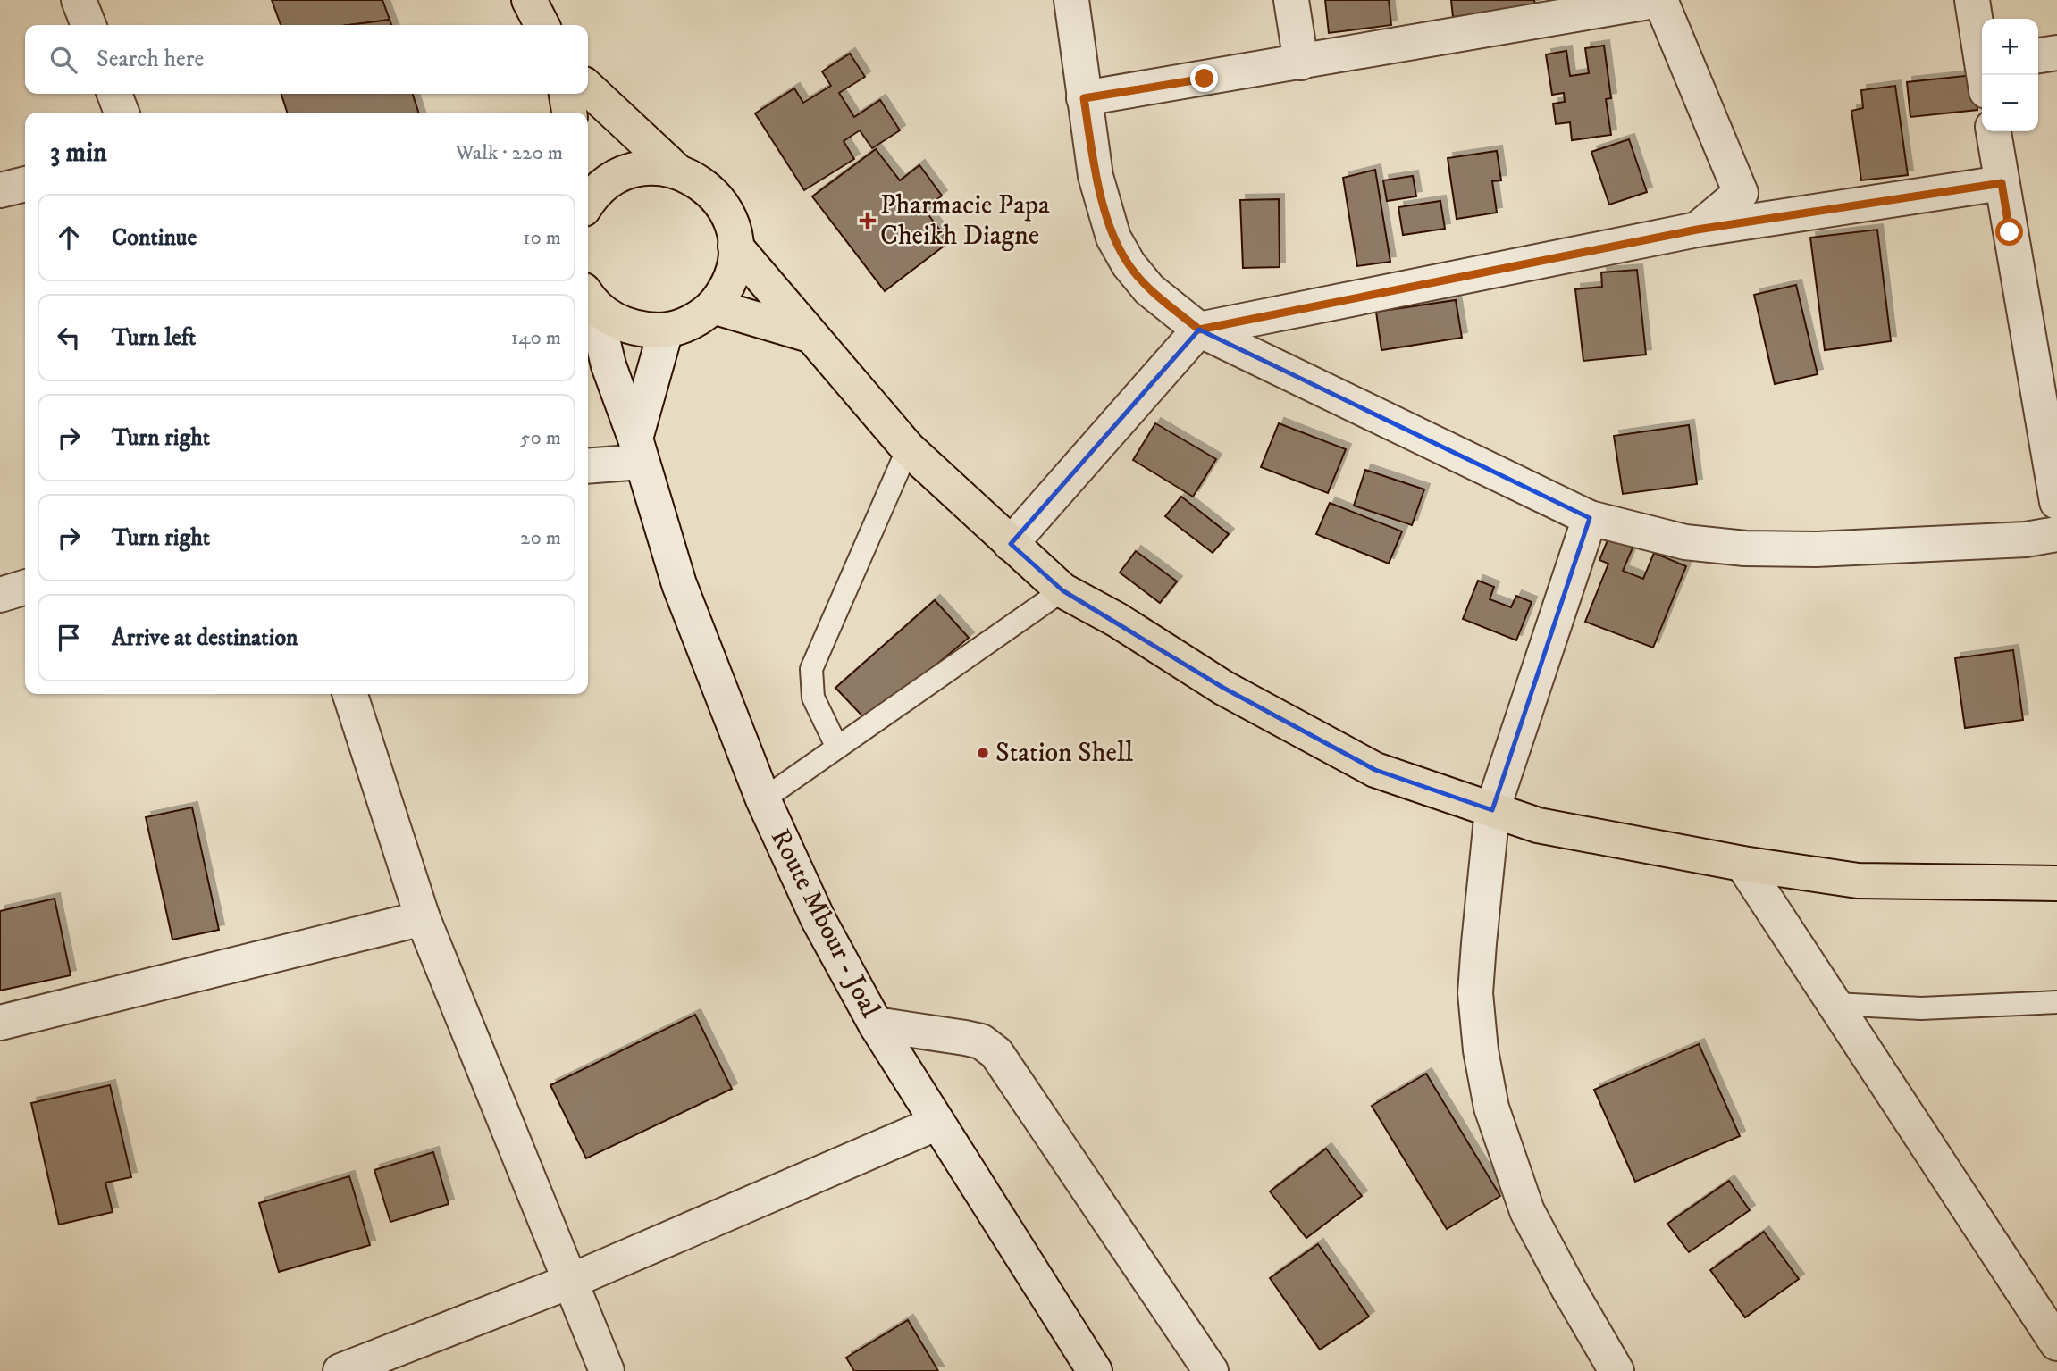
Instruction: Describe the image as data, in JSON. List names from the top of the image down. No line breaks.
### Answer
{"streets":{"street":["Route Mbour - Joal"]},"places":{"health":["Pharmacie Papa Cheikh Diagne"],"other":["Station Shell"]},"page":{"map_buttons":["+","−"],"search":"Search here","heading":["3 min","Walk · 220 m"],"list":[["Continue","10 m"],["Turn left","140 m"],["Turn right","50 m"],["Turn right","20 m"],"Arrive at destination"]}}
